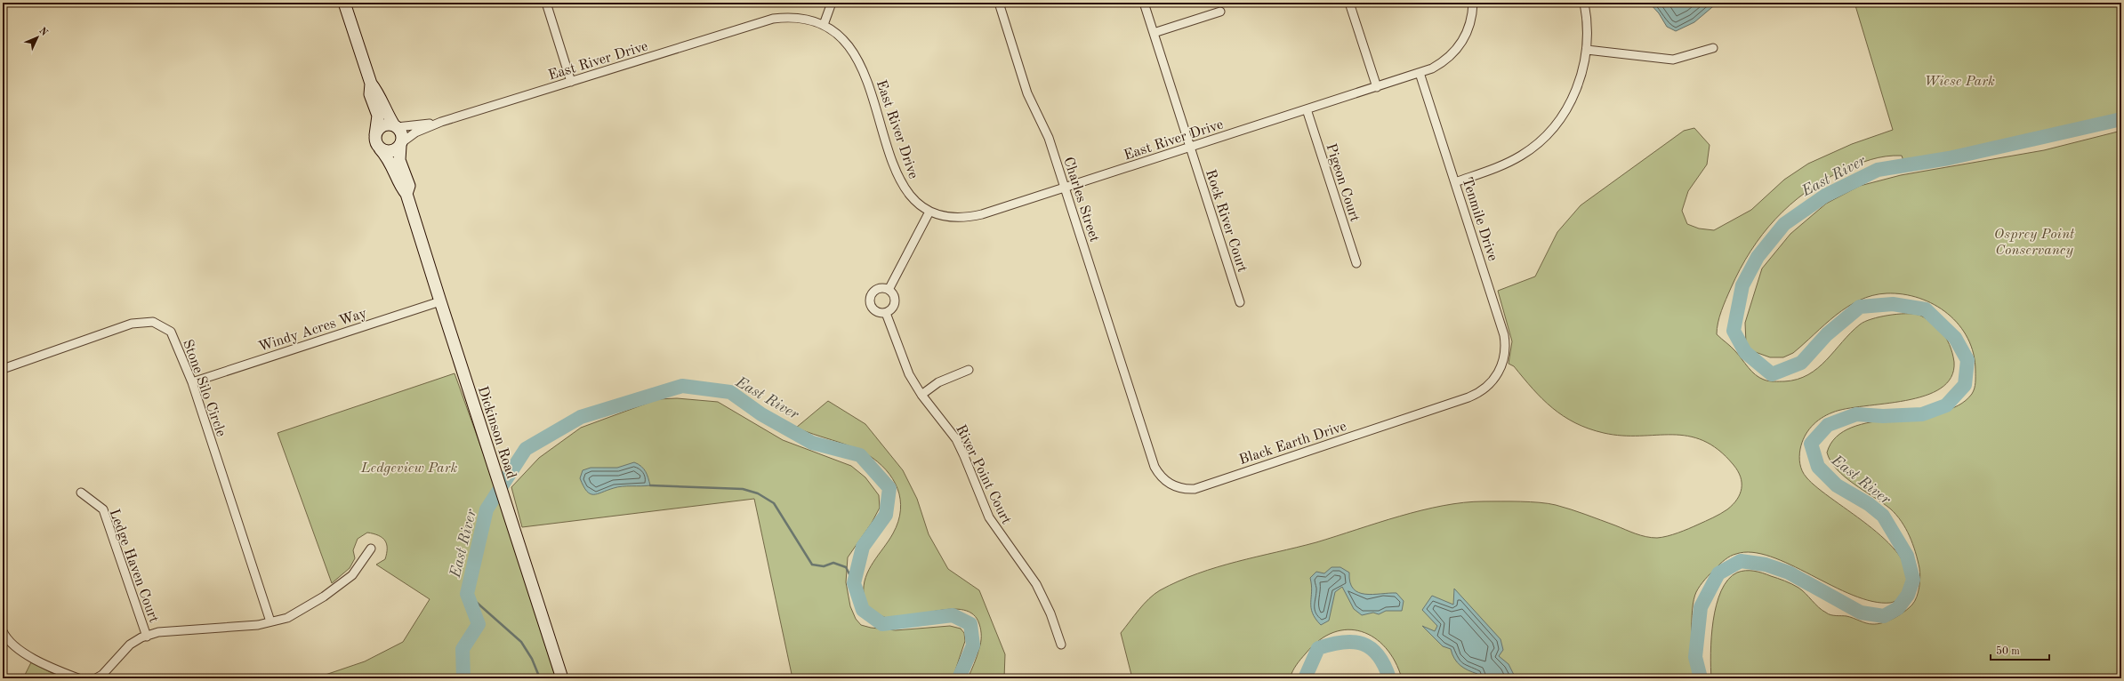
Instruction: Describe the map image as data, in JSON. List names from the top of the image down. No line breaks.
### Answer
{"streets":{"street":["East River Drive","Pigeon Court","Charles Street","Tenmile Drive","Rock River Court","Windy Acres Way","Stone Silo Circle","Dickinson Road","Black Earth Drive","River Point Court","Ledge Haven Court"]},"crossings":[["East River Drive","Pigeon Court"],["East River Drive","Charles Street"],["East River Drive","Tenmile Drive"],["East River Drive","Rock River Court"],["East River Drive","Dickinson Road"],["Charles Street","Black Earth Drive"],["Tenmile Drive","Black Earth Drive"],["Windy Acres Way","Stone Silo Circle"],["Windy Acres Way","Dickinson Road"]],"water":["East River"],"parks":["Wiese Park","Osprey Point Conservancy","Ledgeview Park"],"scale_bar":"50 m","north":"top right"}
